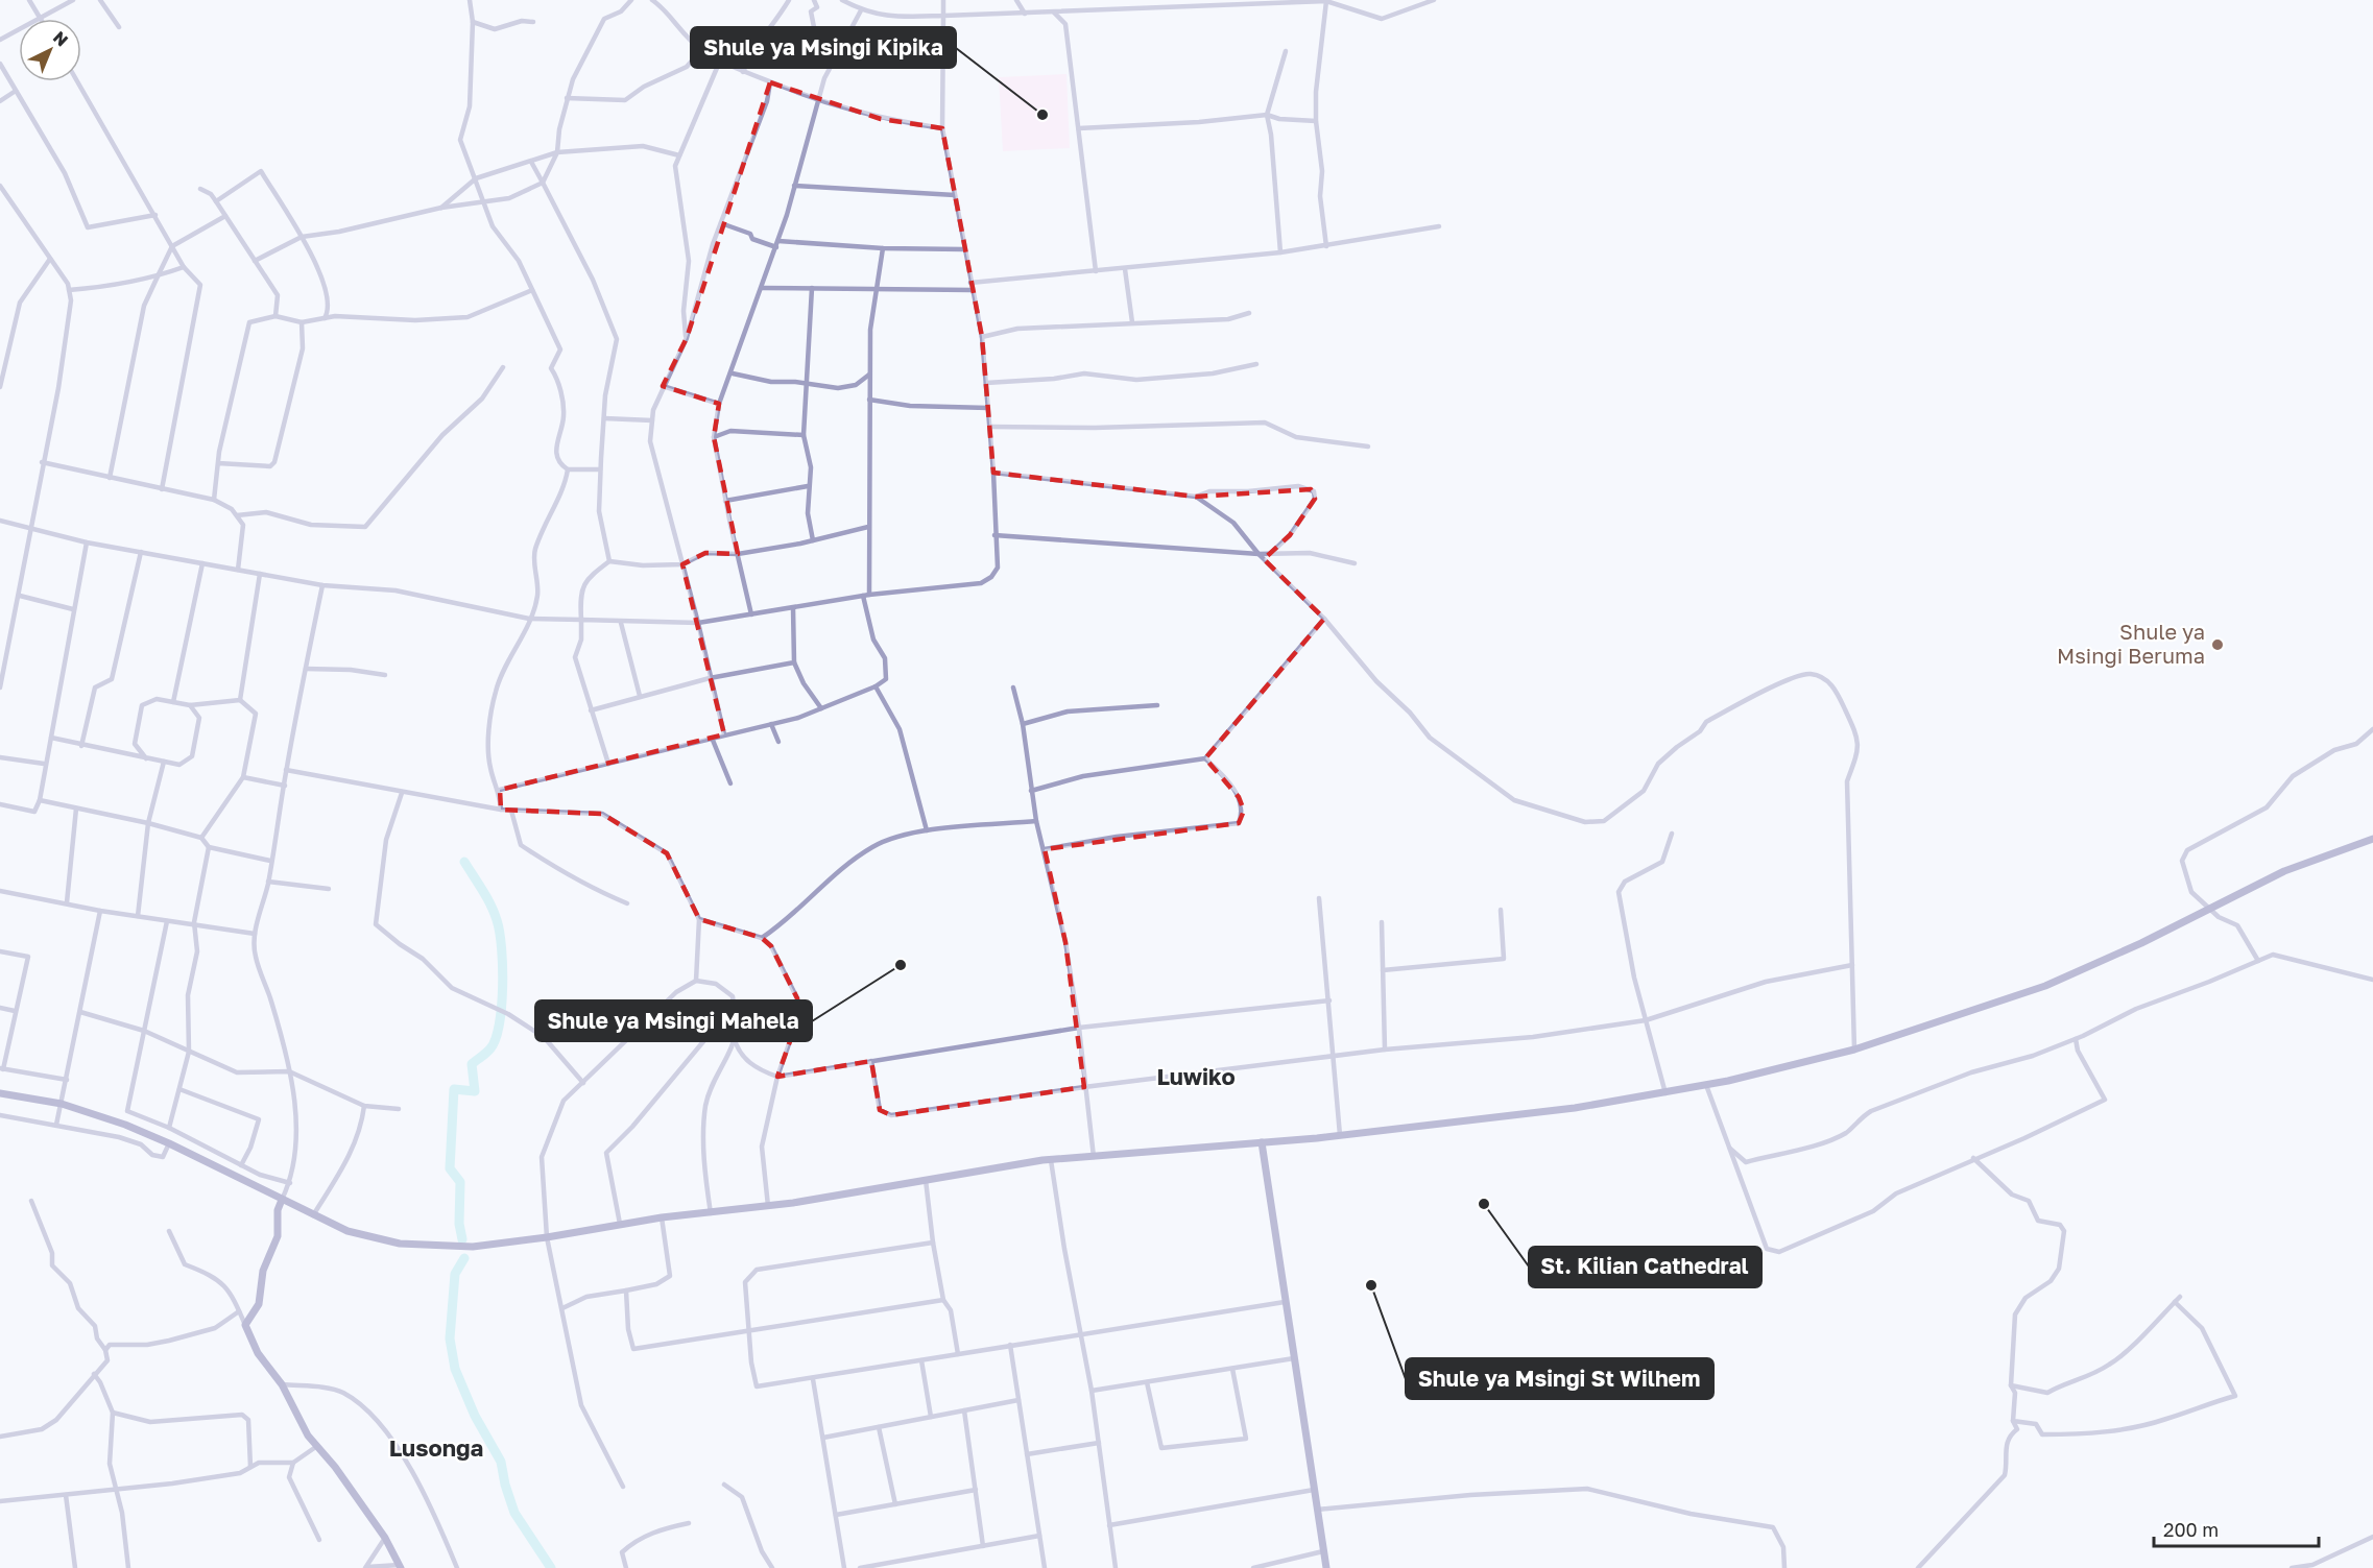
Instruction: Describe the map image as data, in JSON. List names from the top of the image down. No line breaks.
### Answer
{"districts":["Luwiko","Lusonga"],"places":["Shule ya Msingi Kipika","Shule ya Msingi Beruma","Shule ya Msingi Mahela","St. Kilian Cathedral","Shule ya Msingi St Wilhem"],"scale_bar":"200 m","north":"top right"}
